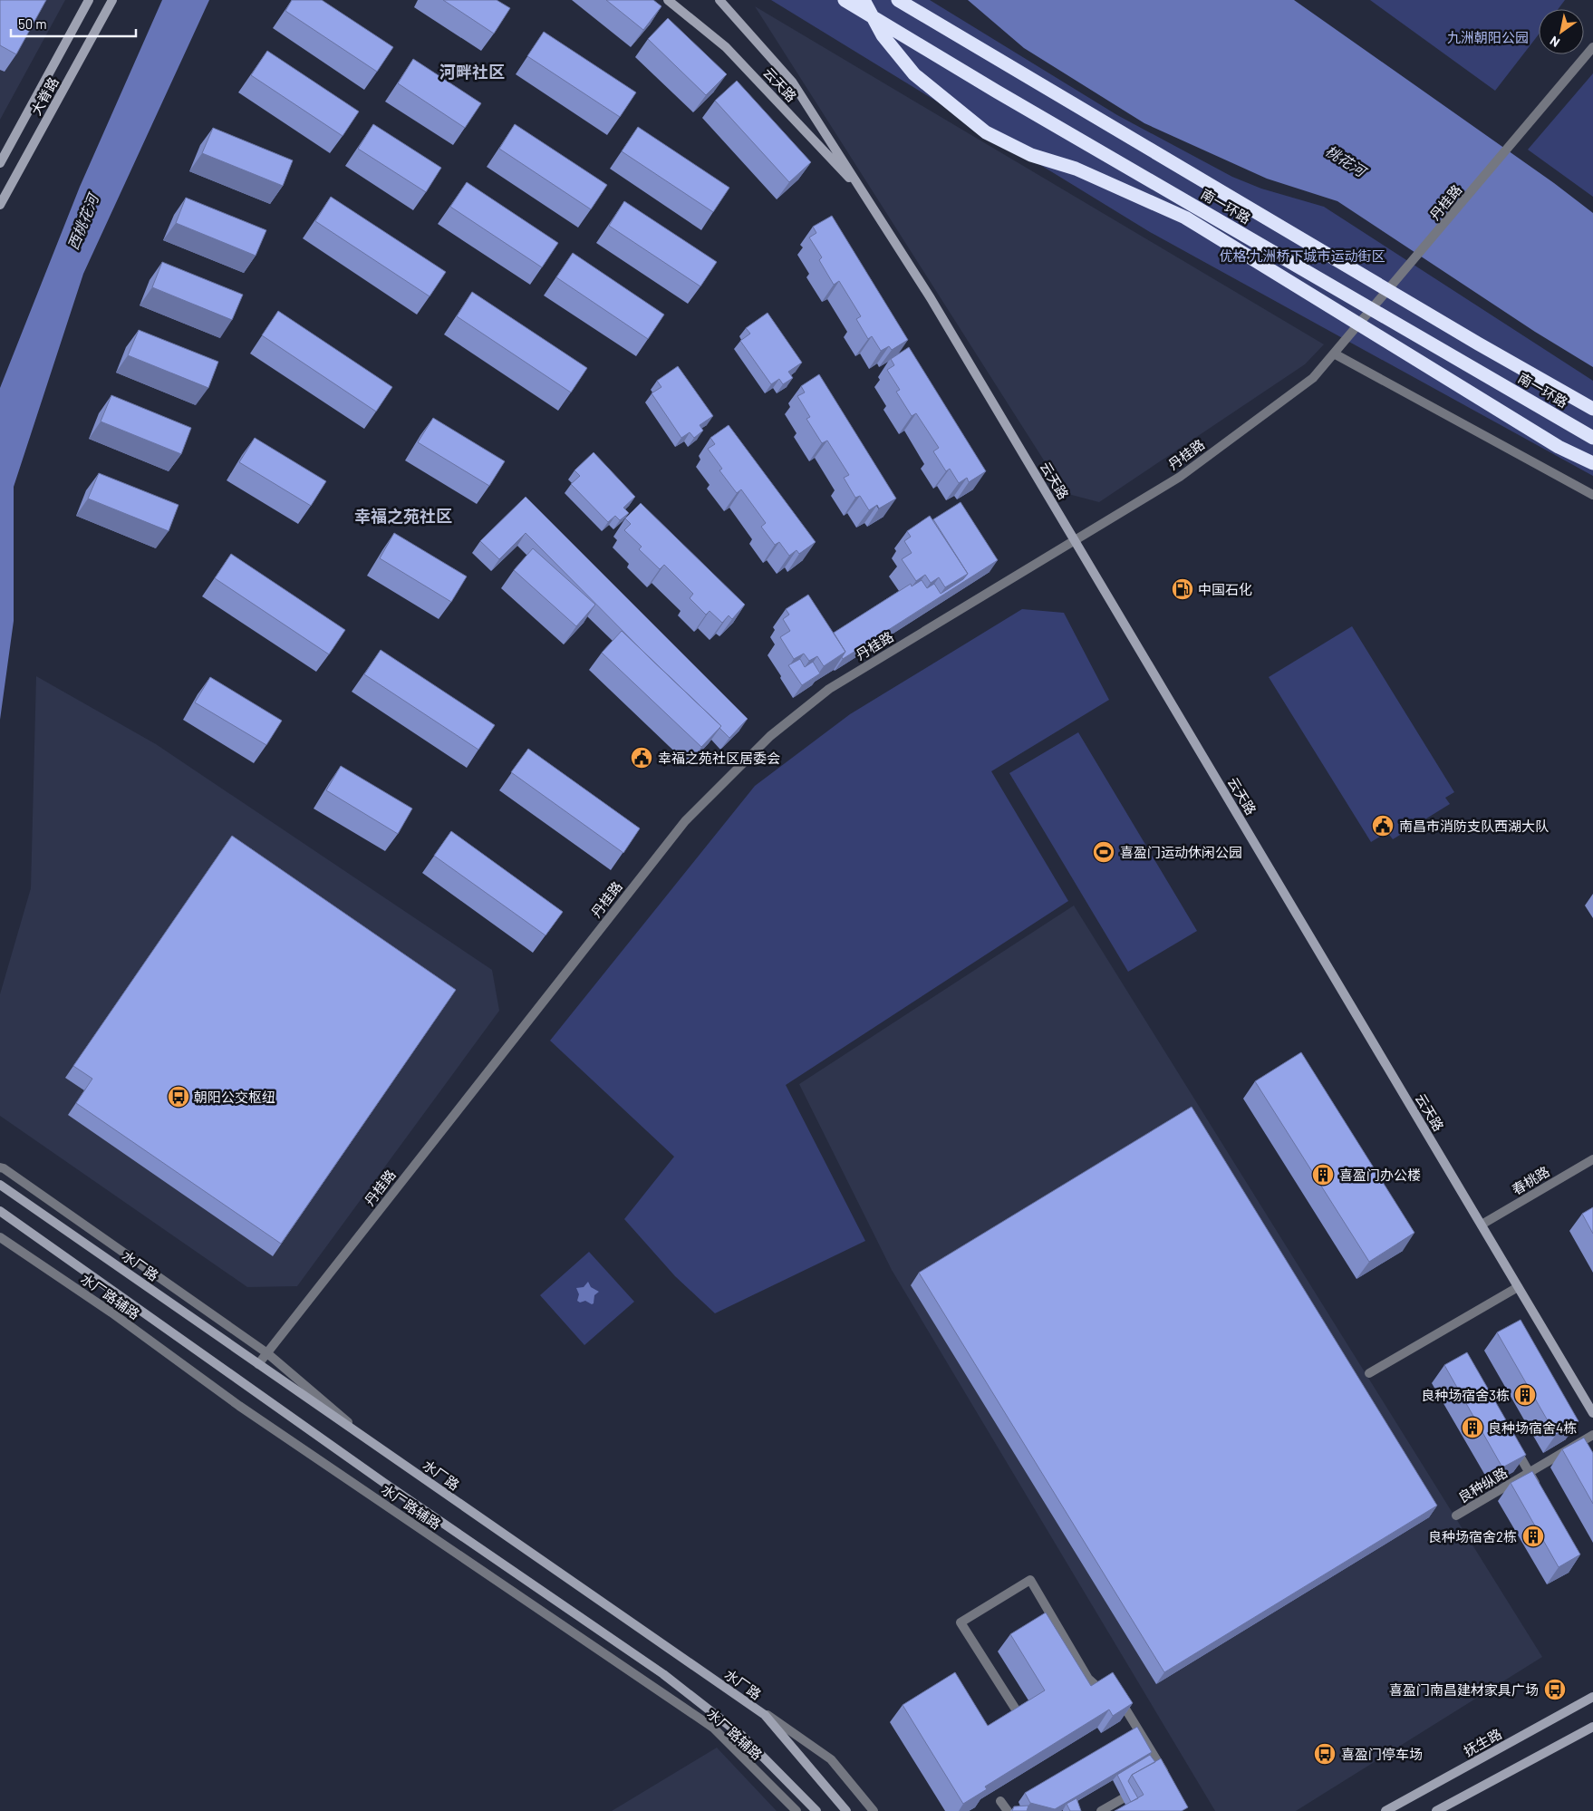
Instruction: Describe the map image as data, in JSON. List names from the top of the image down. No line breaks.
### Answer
{"streets":{"highway":["南一环路"],"street":["云天路","大脊路","丹桂路","春桃路","水厂路","水厂路辅路","良种纵路","抚生路"]},"crossings":[["云天路","丹桂路"],["云天路","春桃路"],["丹桂路","水厂路"]],"districts":["河畔社区","幸福之苑社区"],"water":["桃花河","西桃花河"],"parks":["九洲朝阳公园","优格·九洲桥下城市运动街区"],"places":{"fuel station":["中国石化"],"public building":["幸福之苑社区居委会","南昌市消防支队西湖大队"],"sports":["喜盈门运动休闲公园"],"bus stop":["朝阳公交枢纽","喜盈门南昌建材家具广场","喜盈门停车场"],"building":["喜盈门办公楼","良种场宿舍3栋","良种场宿舍4栋","良种场宿舍2栋"]},"scale_bar":"50 m","north":"bottom left"}
